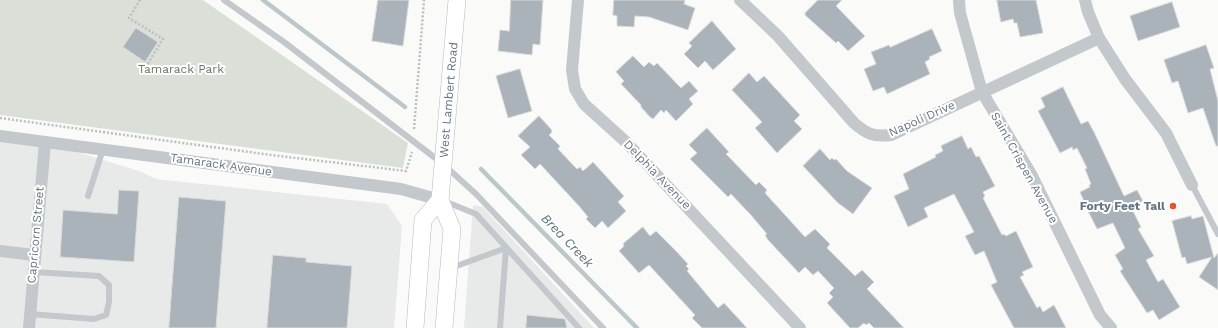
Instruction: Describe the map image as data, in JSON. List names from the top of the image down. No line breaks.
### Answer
{"streets":{"main road":["West Lambert Road"],"street":["Napoli Drive","Tamarack Avenue","Saint Crispen Avenue","Delphia Avenue","Capricorn Street"]},"crossings":[["West Lambert Road","Tamarack Avenue"],["Napoli Drive","Saint Crispen Avenue"],["Tamarack Avenue","Capricorn Street"]],"water":["Brea Creek"],"parks":["Tamarack Park"],"places":["Forty Feet Tall"]}
